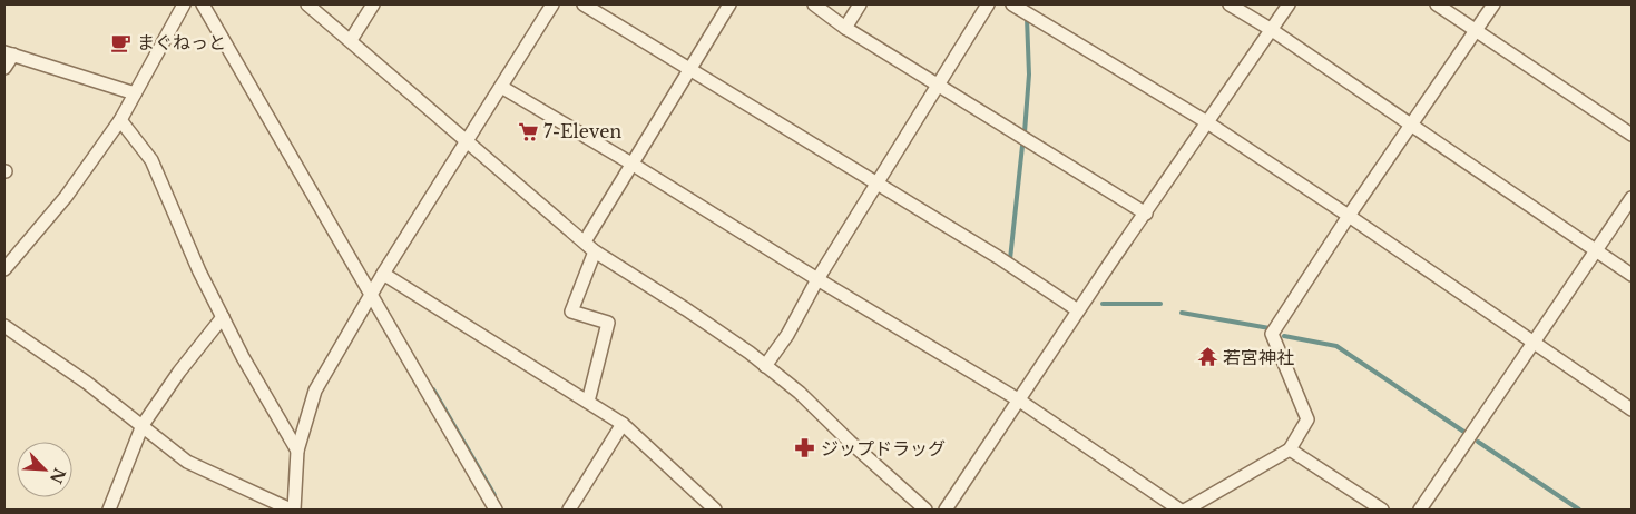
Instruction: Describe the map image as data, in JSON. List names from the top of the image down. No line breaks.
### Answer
{"places":{"cafe":["まぐねっと"],"supermarket":["7-Eleven"],"temple":["若宮神社"],"pharmacy":["ジップドラッグ"]},"north":"bottom right"}
